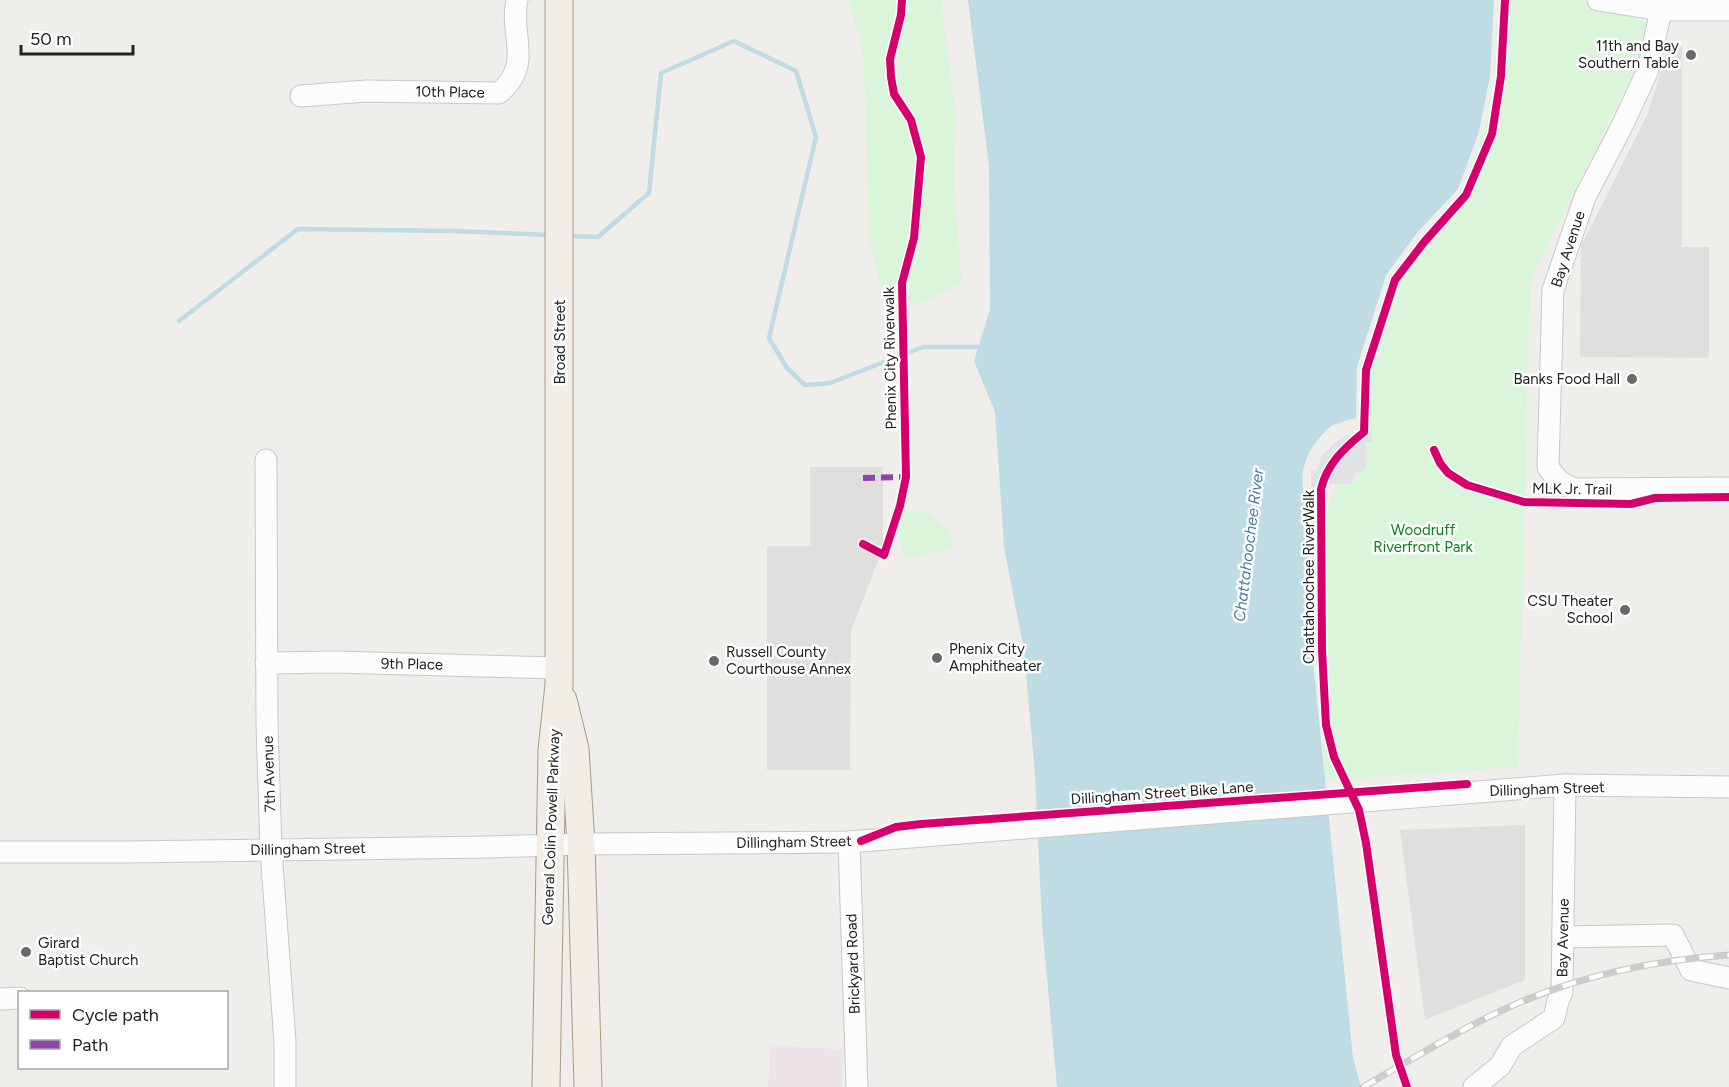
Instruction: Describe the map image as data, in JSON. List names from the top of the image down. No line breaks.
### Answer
{"streets":{"main road":["Broad Street","General Colin Powell Parkway"],"street":["10th Place","Bay Avenue","9th Place","7th Avenue","Dillingham Street","Brickyard Road"],"cycle path":["Phenix City Riverwalk","MLK Jr. Trail","Chattahoochee RiverWalk","Dillingham Street Bike Lane"]},"crossings":[["Bay Avenue","Dillingham Street"],["Broad Street","9th Place"],["Broad Street","General Colin Powell Parkway"],["9th Place","7th Avenue"],["9th Place","General Colin Powell Parkway"],["7th Avenue","Dillingham Street"],["Dillingham Street","General Colin Powell Parkway"],["Dillingham Street","Brickyard Road"]],"water":["Chattahoochee River"],"parks":["Woodruff Riverfront Park"],"places":["11th and Bay Southern Table","Banks Food Hall","CSU Theater School","Phenix City Amphitheater","Russell County Courthouse Annex","Girard Baptist Church"],"legend":["Cycle path","Path"],"scale_bar":"50 m"}
